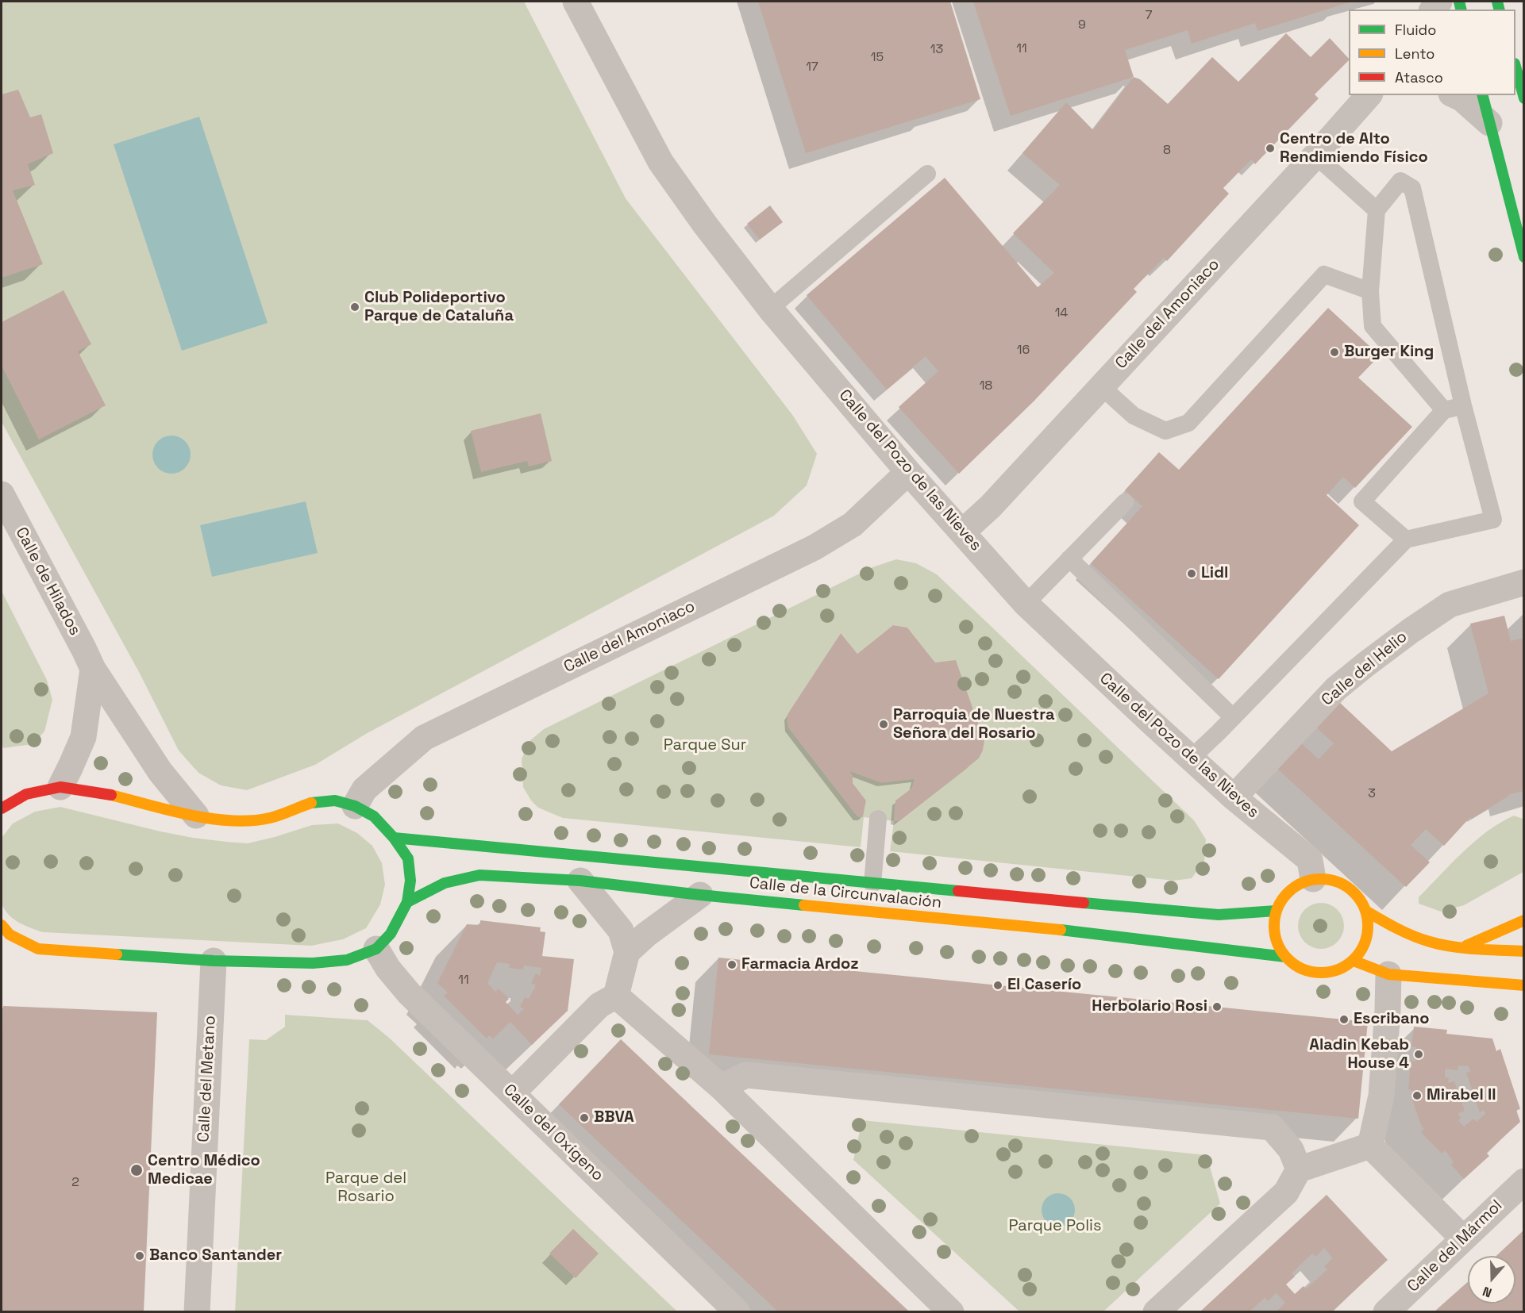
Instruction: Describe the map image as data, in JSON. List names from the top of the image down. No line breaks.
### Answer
{"streets":{"street":["Calle del Amoniaco","Calle del Pozo de las Nieves","Calle de Hilados","Calle del Helio","Calle de la Circunvalación","Calle del Metano","Calle del Oxígeno","Calle del Mármol"]},"crossings":[["Calle del Amoniaco","Calle del Pozo de las Nieves"],["Calle del Pozo de las Nieves","Calle del Helio"],["Calle del Pozo de las Nieves","Calle de la Circunvalación"]],"parks":["Parque Sur","Parque del Rosario","Parque Polis"],"places":["Centro de Alto Rendimiendo Físico","Club Polideportivo Parque de Cataluña","Burger King","Lidl","Parroquia de Nuestra Señora del Rosario","Farmacia Ardoz","El Caserío","Herbolario Rosi","Escribano","Aladin Kebab House 4","Mirabel II","BBVA","Centro Médico Medicae","Banco Santander"],"house_numbers":["7","9","11","13","15","17","8","14","16","18","3","11","2"],"legend":["Fluido","Lento","Atasco"],"north":"bottom"}
